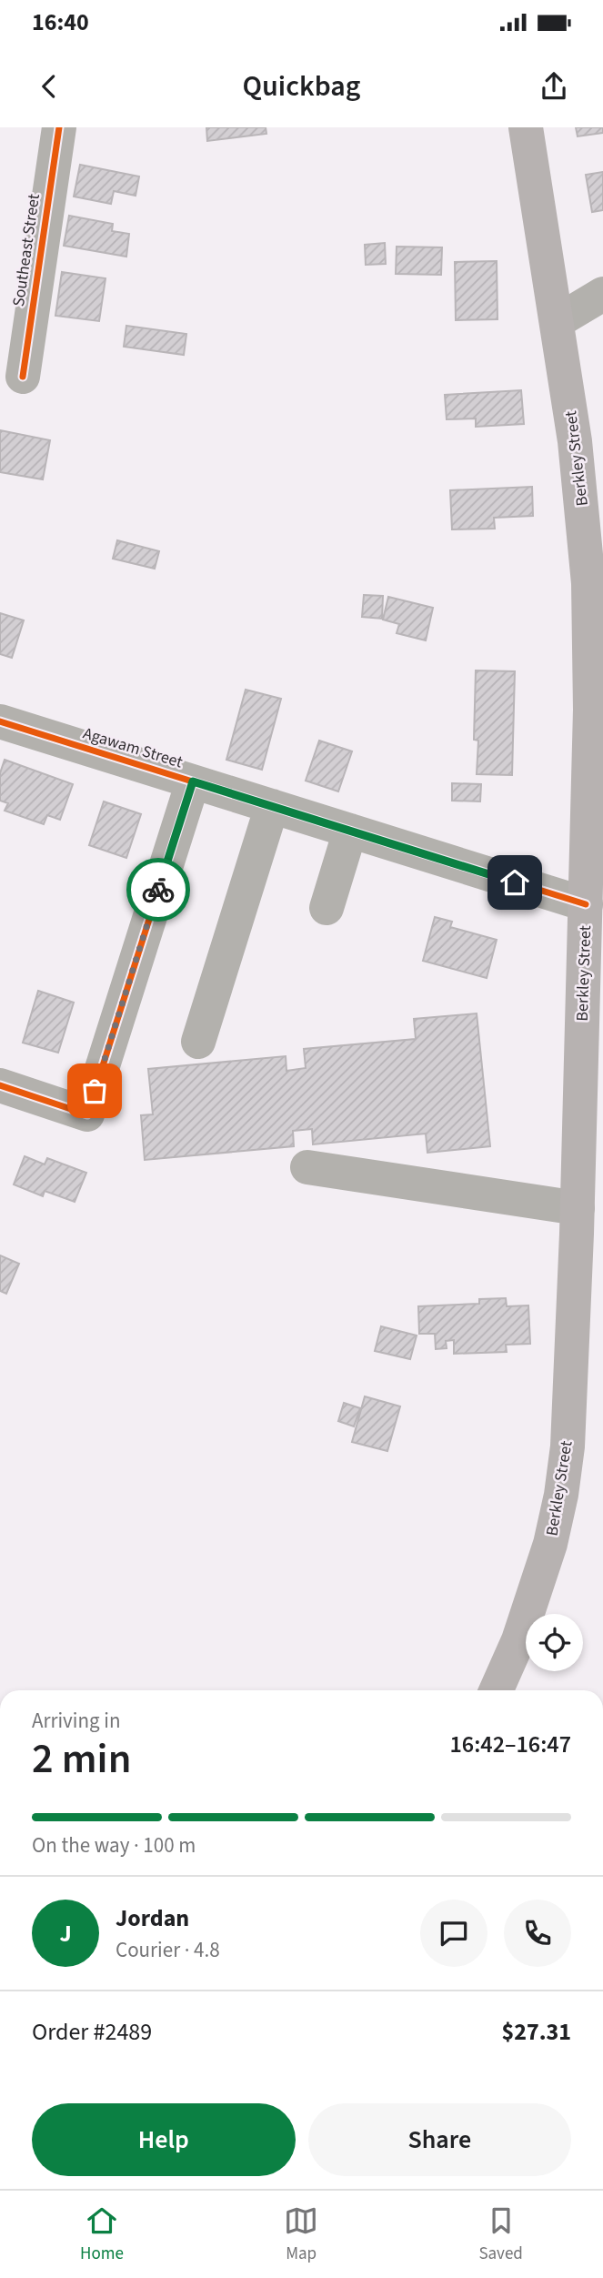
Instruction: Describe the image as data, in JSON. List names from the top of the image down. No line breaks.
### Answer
{"streets":{"main road":["Berkley Street"],"street":["Southeast Street","Agawam Street"]},"crossings":[["Berkley Street","Agawam Street"]],"page":{"status":"16:40","header":"Quickbag","heading":["2 min","Arriving in","16:42–16:47"],"panel":["Jordan","Courier · 4.8","Order #2489","$27.31"],"bar":"On the way · 100 m","round":"J","buttons":["Help","Share"],"tabs":["Home","Map","Saved"]}}
